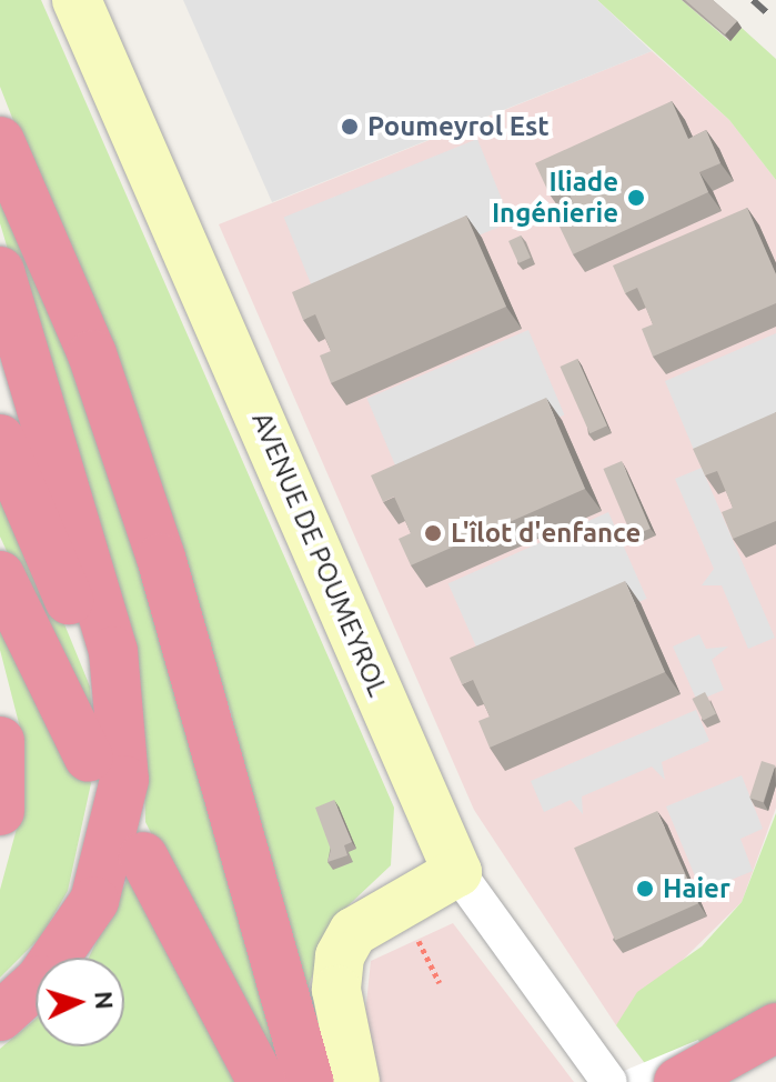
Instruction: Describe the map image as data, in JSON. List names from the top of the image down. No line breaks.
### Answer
{"streets":{"main road":["AVENUE DE POUMEYROL"]},"places":["Poumeyrol Est","Iliade Ingénierie","L'îlot d'enfance","Haier"],"north":"right"}
